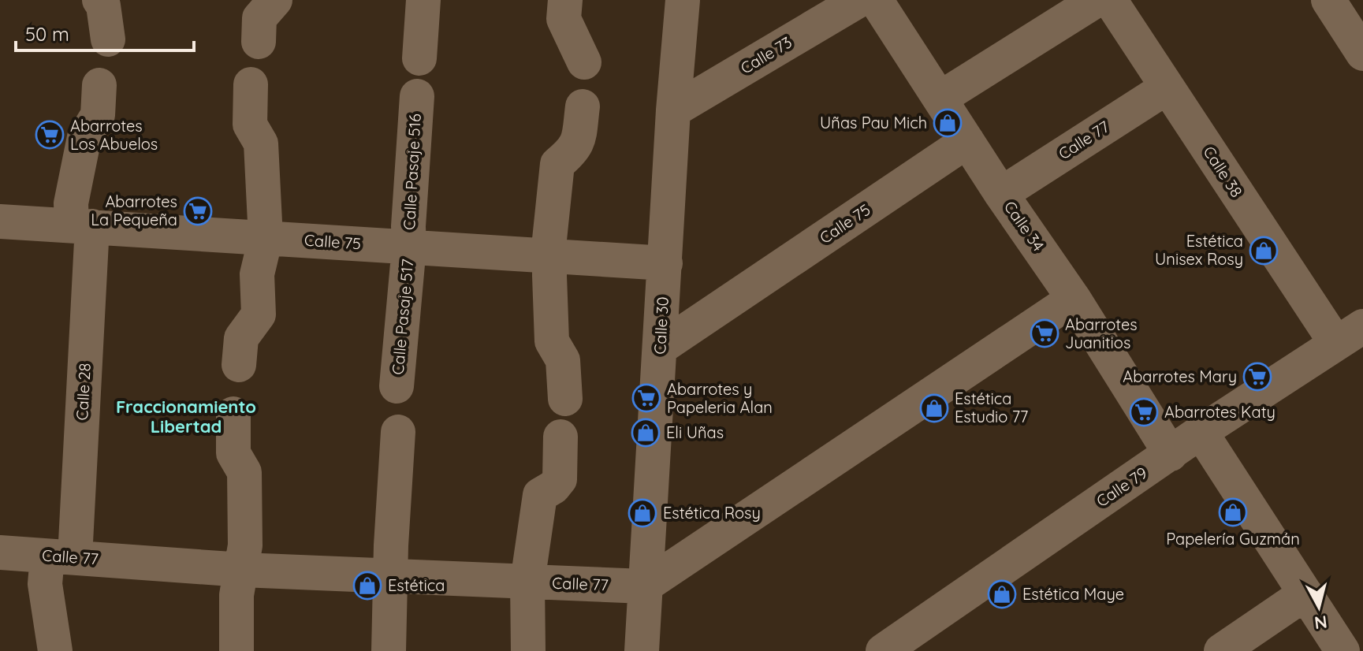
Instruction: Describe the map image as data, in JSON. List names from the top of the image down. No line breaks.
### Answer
{"streets":{"street":["Calle 73","Calle 77","Calle Pasaje 516","Calle 38","Calle 75","Calle 34","Calle Pasaje 517","Calle 30","Calle 28","Calle 79"]},"crossings":[["Calle 73","Calle 30"],["Calle 77","Calle 38"],["Calle 77","Calle 34"],["Calle 77","Calle 30"],["Calle 77","Calle 28"],["Calle Pasaje 516","Calle 75"],["Calle Pasaje 516","Calle Pasaje 517"],["Calle 38","Calle 79"],["Calle 75","Calle 34"],["Calle 75","Calle Pasaje 517"],["Calle 75","Calle 30"],["Calle 75","Calle 28"],["Calle 34","Calle 79"]],"districts":["Fraccionamiento Libertad"],"places":{"shop":["Uñas Pau Mich","Estética Unisex Rosy","Estética Estudio 77","Eli Uñas","Papelería Guzmán","Estética Rosy","Estética","Estética Maye"],"supermarket":["Abarrotes Los Abuelos","Abarrotes La Pequeña","Abarrotes Juanitios","Abarrotes Mary","Abarrotes y Papeleria Alan","Abarrotes Katy"]},"scale_bar":"50 m","north":"bottom"}
